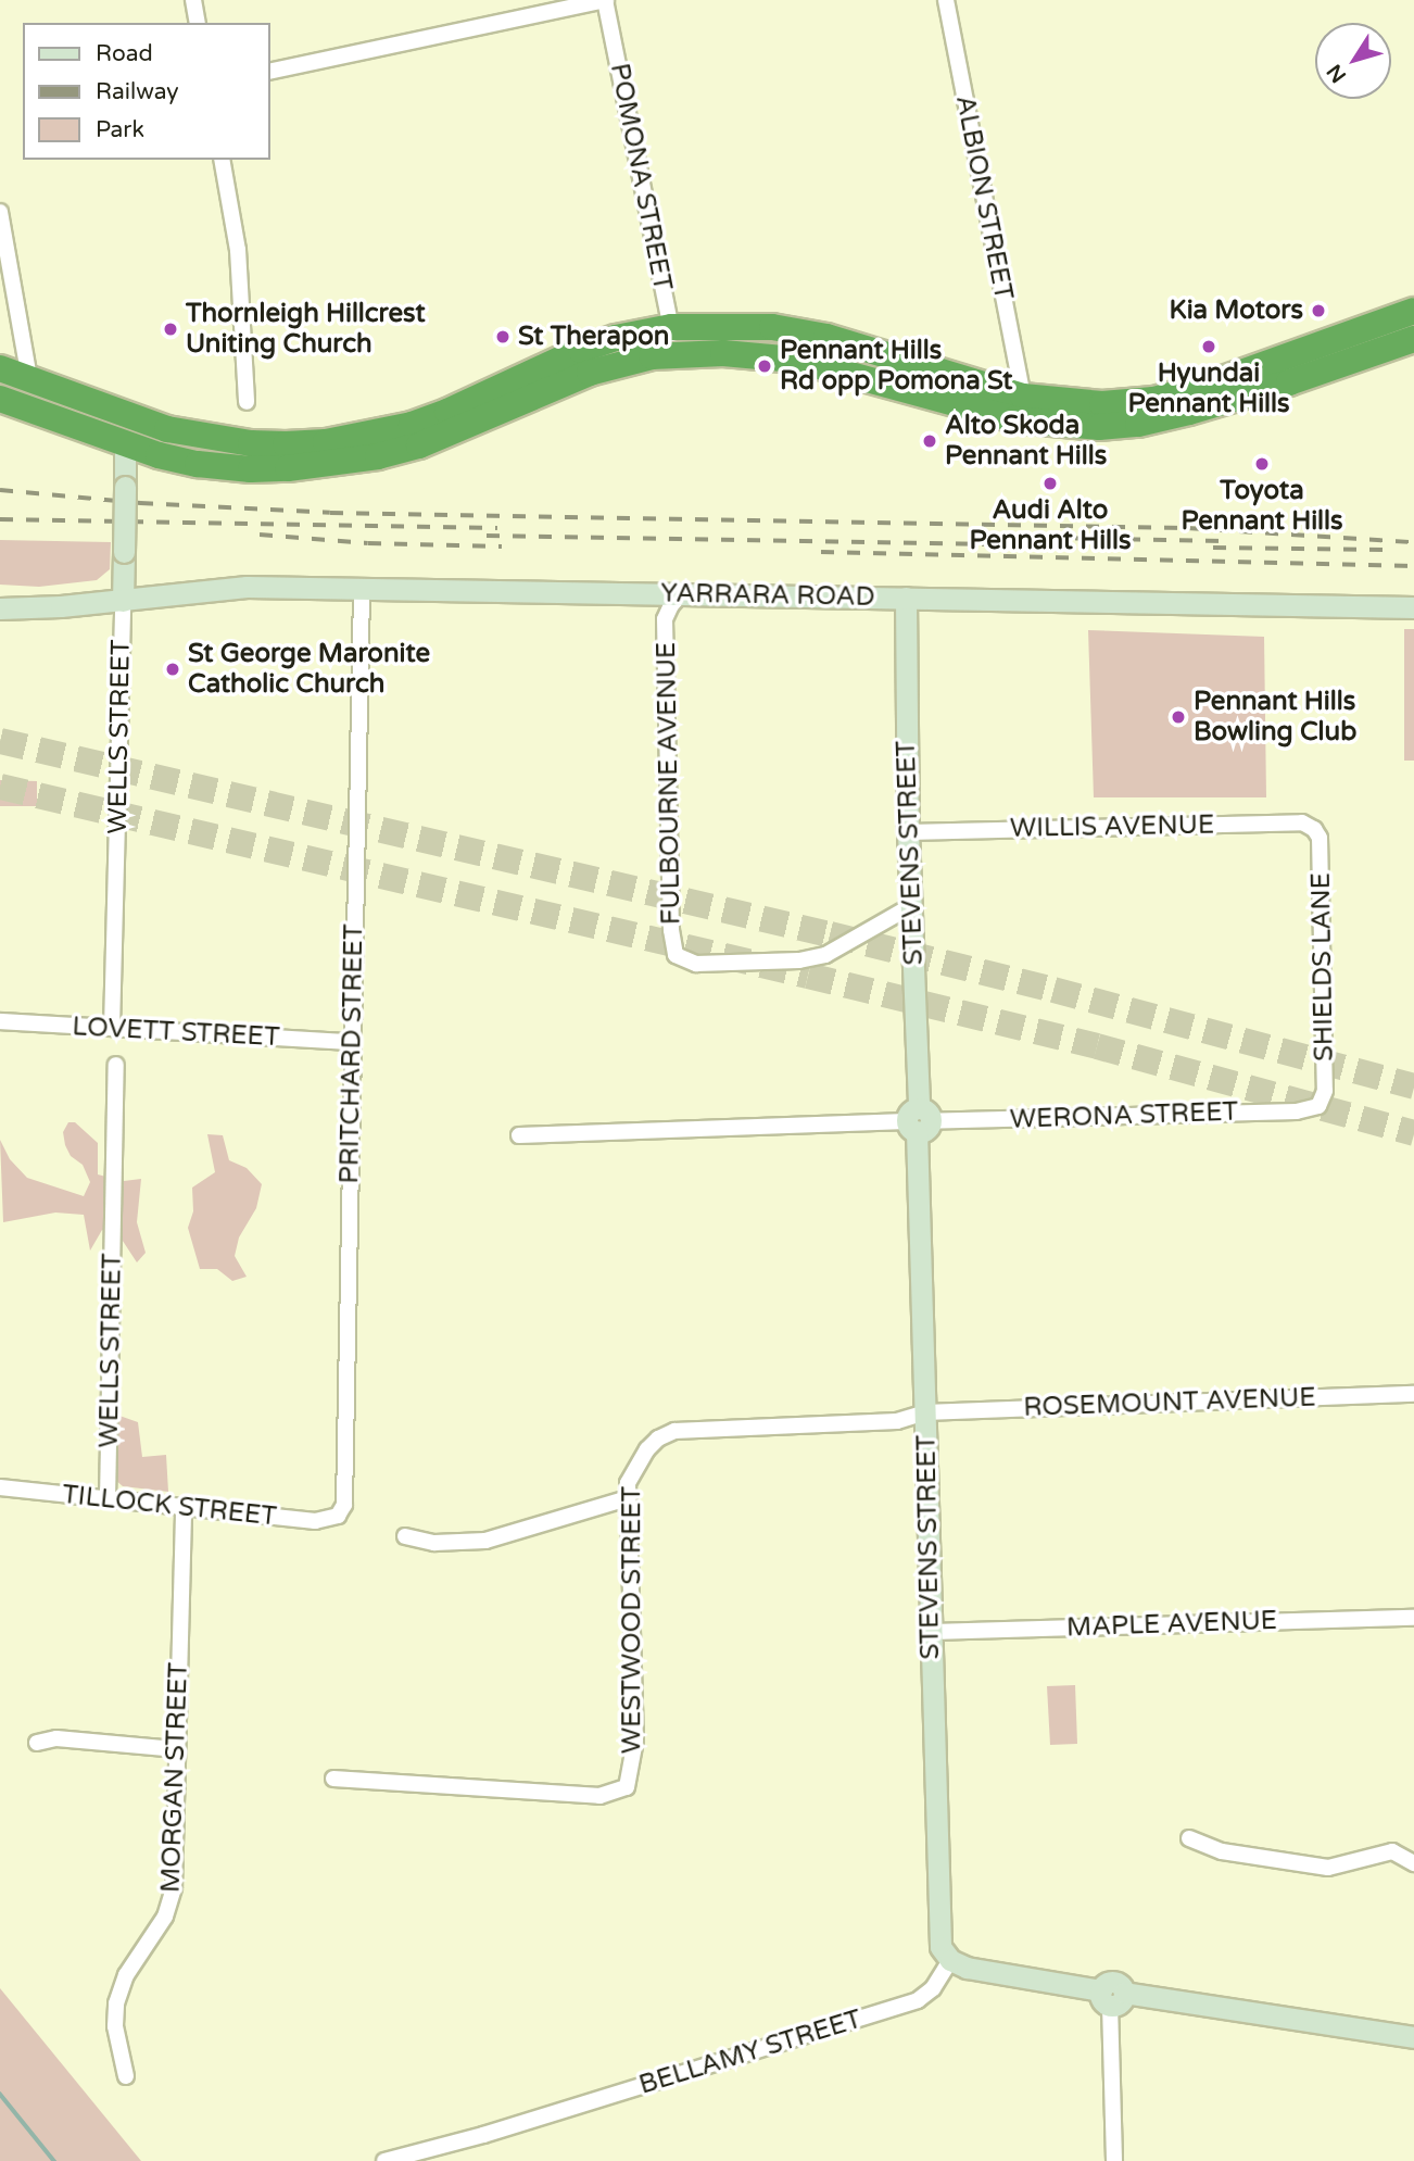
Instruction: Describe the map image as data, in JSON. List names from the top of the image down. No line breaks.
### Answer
{"streets":{"street":["POMONA STREET","ALBION STREET","YARRARA ROAD","WELLS STREET","FULBOURNE AVENUE","WILLIS AVENUE","STEVENS STREET","SHIELDS LANE","LOVETT STREET","PRITCHARD STREET","WERONA STREET","ROSEMOUNT AVENUE","TILLOCK STREET","WESTWOOD STREET","MAPLE AVENUE","MORGAN STREET","BELLAMY STREET"]},"crossings":[["YARRARA ROAD","WELLS STREET"],["YARRARA ROAD","FULBOURNE AVENUE"],["YARRARA ROAD","STEVENS STREET"],["YARRARA ROAD","PRITCHARD STREET"],["WELLS STREET","LOVETT STREET"],["WELLS STREET","TILLOCK STREET"],["FULBOURNE AVENUE","STEVENS STREET"],["WILLIS AVENUE","STEVENS STREET"],["WILLIS AVENUE","SHIELDS LANE"],["STEVENS STREET","WERONA STREET"],["STEVENS STREET","ROSEMOUNT AVENUE"],["STEVENS STREET","WESTWOOD STREET"],["STEVENS STREET","MAPLE AVENUE"],["STEVENS STREET","BELLAMY STREET"],["SHIELDS LANE","WERONA STREET"],["LOVETT STREET","PRITCHARD STREET"],["PRITCHARD STREET","TILLOCK STREET"],["ROSEMOUNT AVENUE","WESTWOOD STREET"],["TILLOCK STREET","MORGAN STREET"]],"places":["Kia Motors","Thornleigh Hillcrest Uniting Church","St Therapon","Hyundai Pennant Hills","Pennant Hills Rd opp Pomona St","Alto Skoda Pennant Hills","Toyota Pennant Hills","Audi Alto Pennant Hills","St George Maronite Catholic Church","Pennant Hills Bowling Club"],"legend":["Road","Railway","Park"],"north":"bottom left"}
